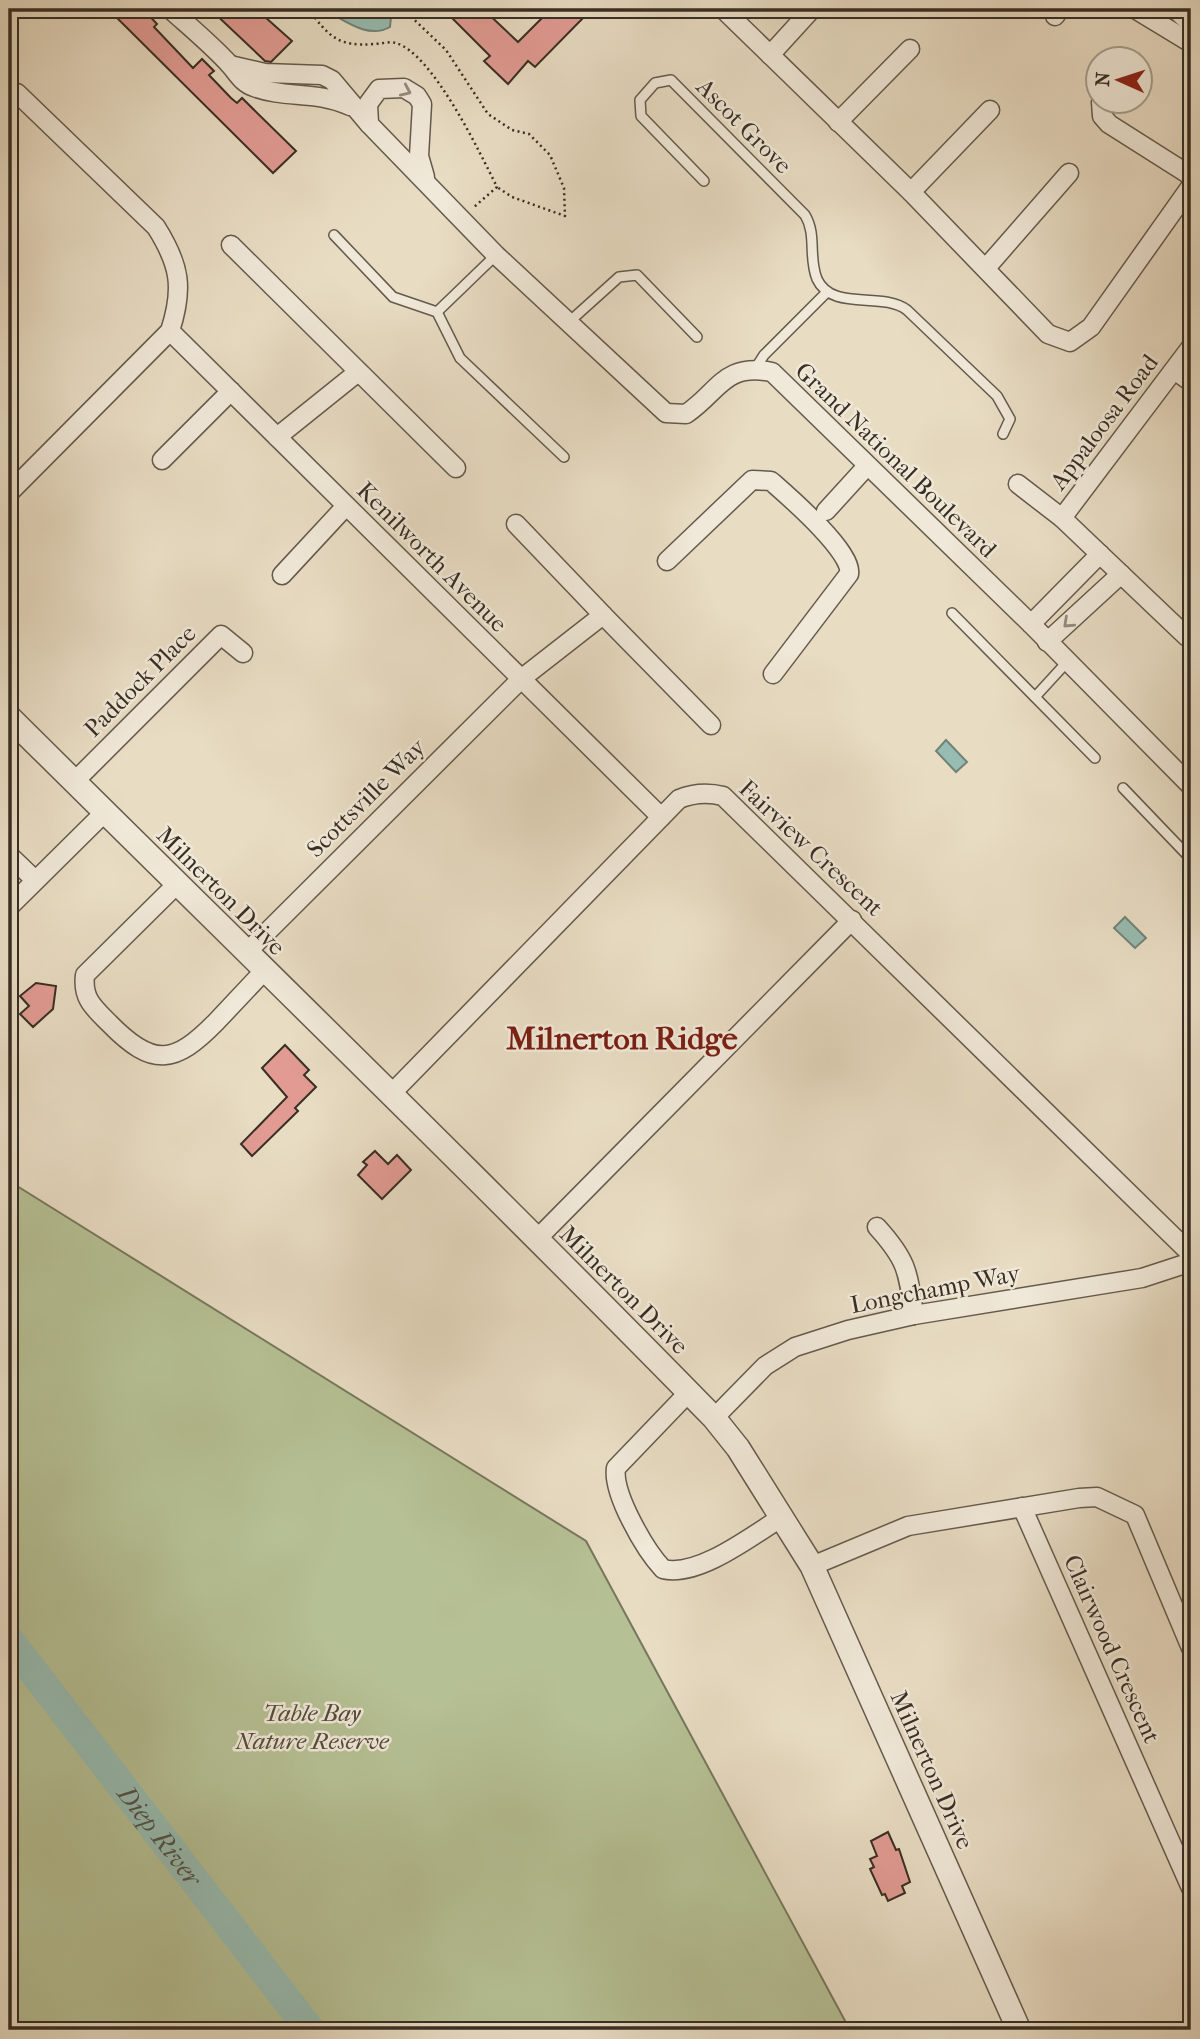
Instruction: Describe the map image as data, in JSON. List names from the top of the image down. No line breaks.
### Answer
{"streets":{"street":["Appaloosa Road","Grand National Boulevard","Kenilworth Avenue","Paddock Place","Scottsville Way","Fairview Crescent","Milnerton Drive","Longchamp Way","Clairwood Crescent"],"lane":["Ascot Grove"]},"crossings":[["Kenilworth Avenue","Scottsville Way"],["Kenilworth Avenue","Fairview Crescent"],["Paddock Place","Milnerton Drive"],["Scottsville Way","Milnerton Drive"],["Fairview Crescent","Milnerton Drive"],["Milnerton Drive","Longchamp Way"]],"districts":["Milnerton Ridge"],"water":["Diep River"],"parks":["Table Bay Nature Reserve"],"north":"left"}
